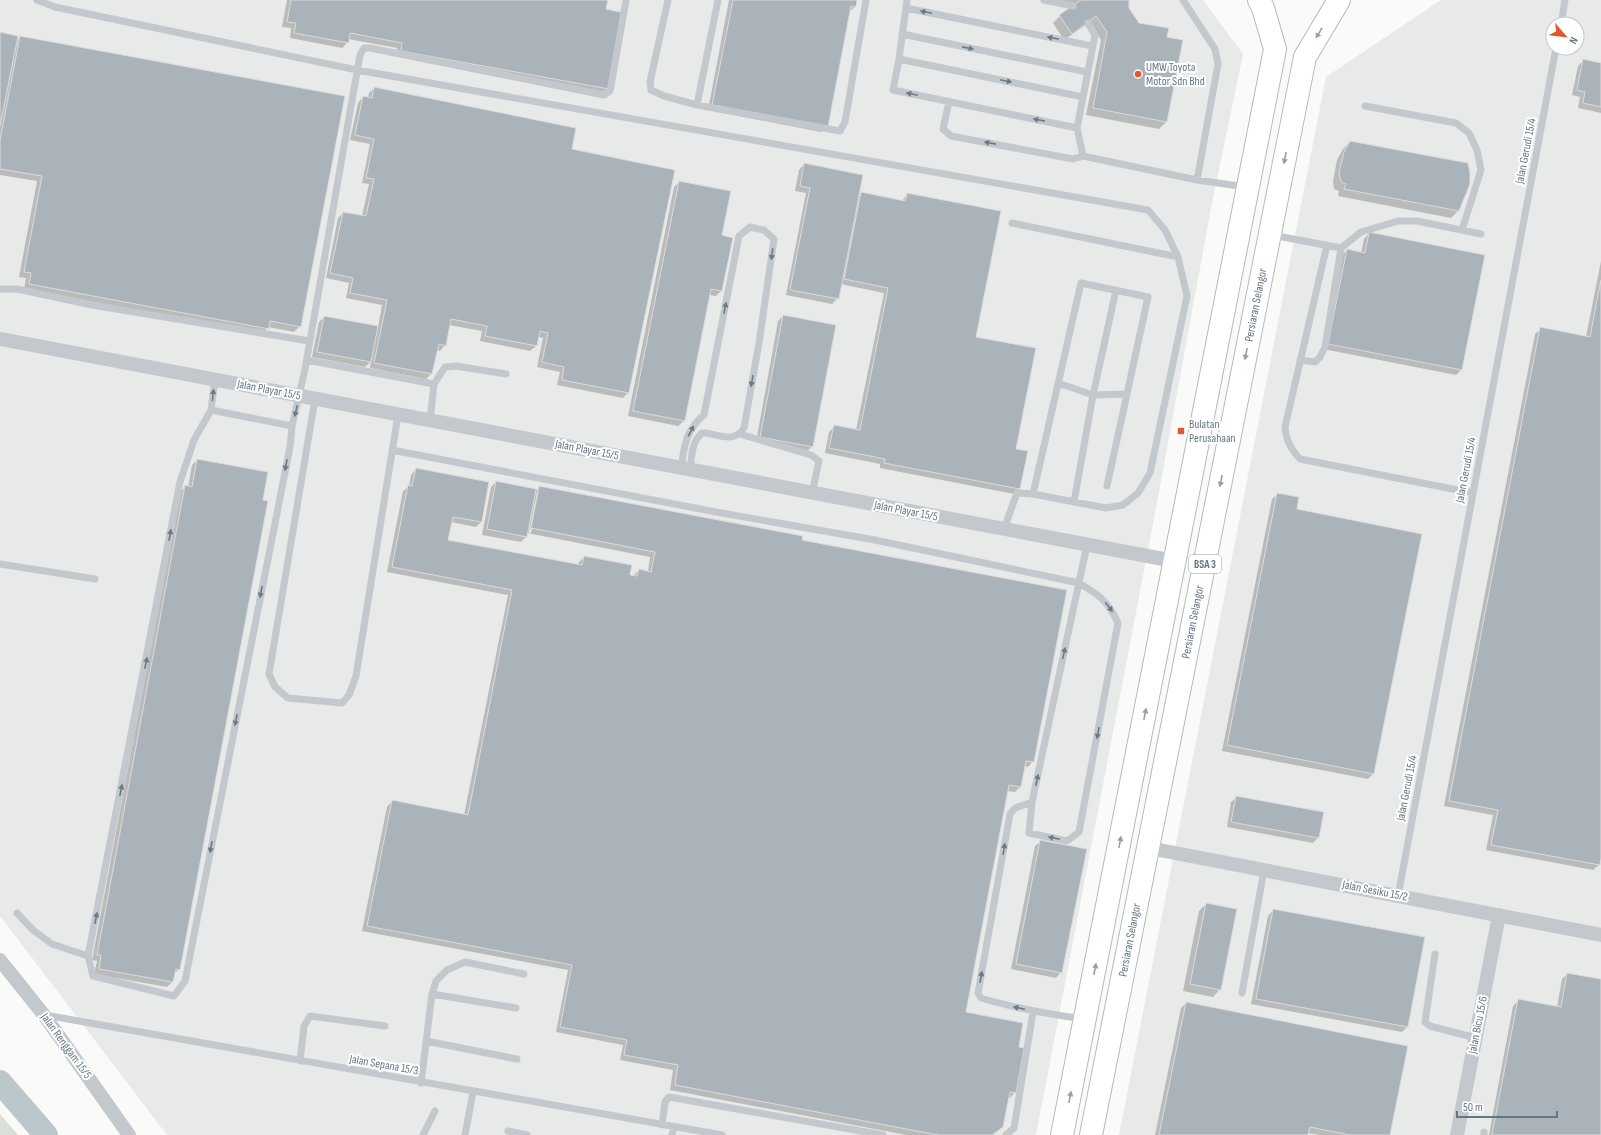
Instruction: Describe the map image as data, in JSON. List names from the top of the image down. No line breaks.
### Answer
{"streets":{"main road":["Persiaran Selangor","BSA 3"],"street":["Jalan Playar 15/5","Jalan Sesiku 15/2","Jalan Bicu 15/6","Jalan Renggam 15/5"],"lane":["Jalan Gerudi 15/4","Jalan Sepana 15/3"]},"crossings":[["Jalan Gerudi 15/4","Jalan Sesiku 15/2"],["Persiaran Selangor","Jalan Sesiku 15/2"],["Jalan Playar 15/5","BSA 3"],["Jalan Sesiku 15/2","Jalan Bicu 15/6"],["Jalan Renggam 15/5","Jalan Sepana 15/3"]],"places":{"other":["UMW Toyota Motor Sdn Bhd"],"transit":["Bulatan Perusahaan"]},"scale_bar":"50 m","north":"bottom right"}
